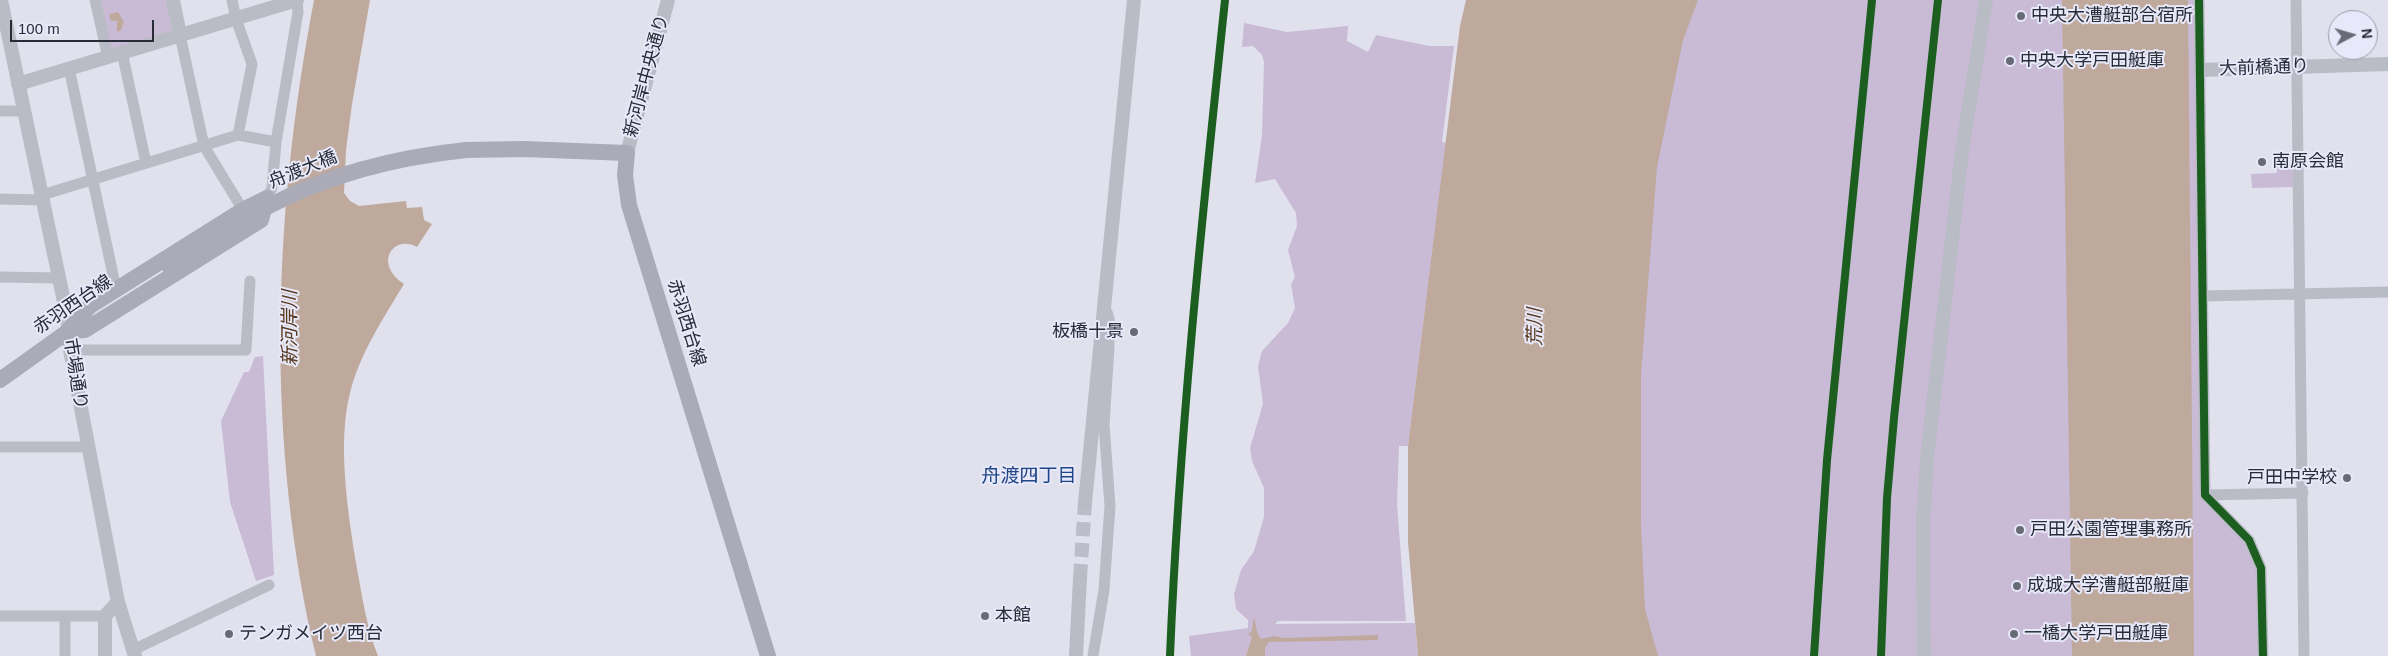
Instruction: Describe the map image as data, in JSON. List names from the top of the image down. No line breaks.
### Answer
{"streets":{"main road":["舟渡大橋","赤羽西台線"],"street":["大前橋通り","新河岸中央通り","市場通り"]},"crossings":[["新河岸中央通り","舟渡大橋"],["新河岸中央通り","赤羽西台線"],["舟渡大橋","赤羽西台線"],["赤羽西台線","市場通り"]],"districts":["舟渡四丁目"],"water":["荒川","新河岸川"],"places":["中央大漕艇部合宿所","中央大学戸田艇庫","南原会館","板橋十景","戸田中学校","戸田公園管理事務所","成城大学漕艇部艇庫","本館","テンガメイツ西台","一橋大学戸田艇庫"],"scale_bar":"100 m","north":"right"}
